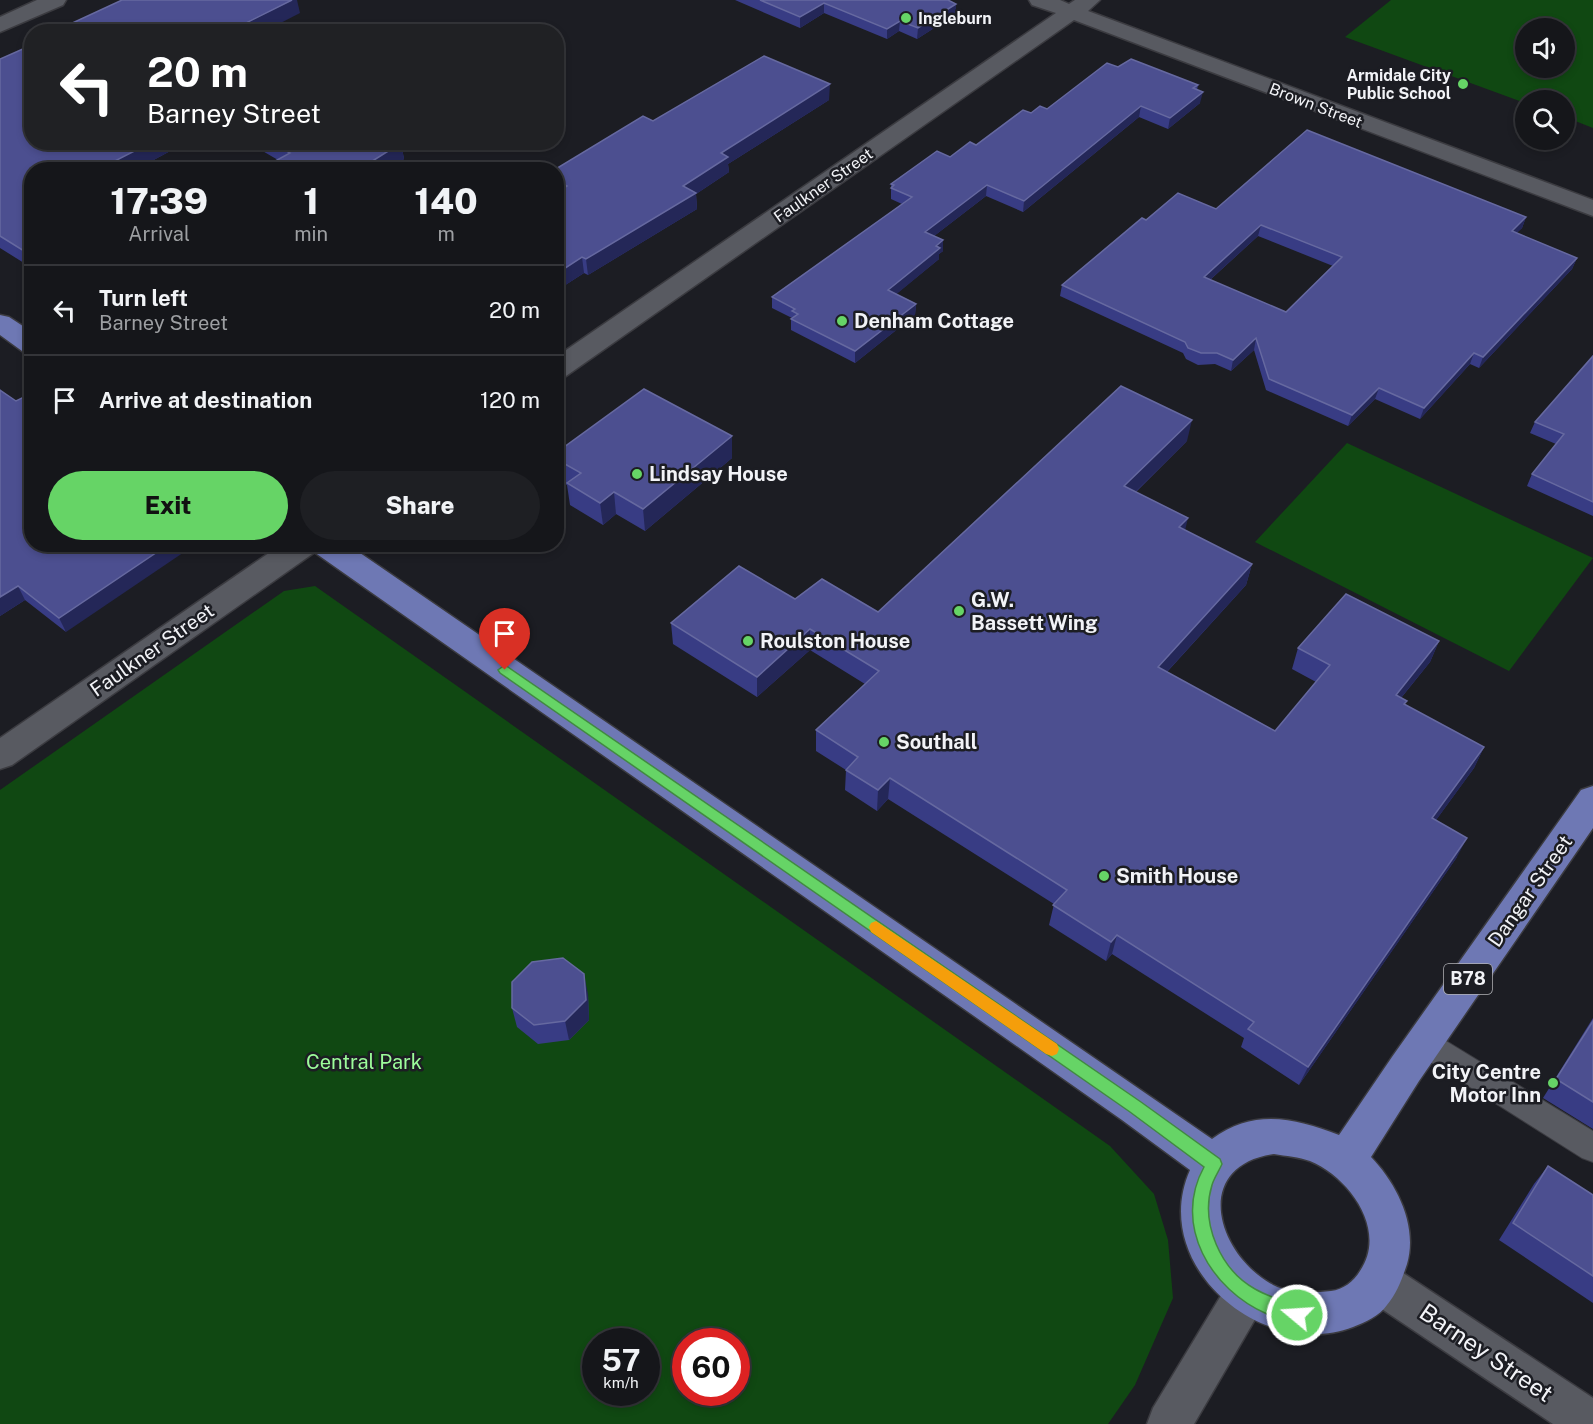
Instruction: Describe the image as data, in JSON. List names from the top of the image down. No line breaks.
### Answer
{"streets":{"main road":["Dangar Street","B78"],"street":["Brown Street","Faulkner Street","Barney Street"]},"crossings":[["Brown Street","Faulkner Street"],["Dangar Street","Barney Street"]],"parks":["Central Park"],"places":["Ingleburn","Armidale City Public School","Denham Cottage","Lindsay House","G.W. Bassett Wing","Roulston House","Southall","Smith House","City Centre Motor Inn"],"page":{"turn":["20 m","Barney Street"],"eta":["17:39","Arrival","1","min","140","m"],"list":[{"name":"Turn left","note":"Barney Street","value":"20 m"},{"name":"Arrive at destination","value":"120 m"}],"buttons":["Exit","Share"],"speed":"57 km/h","limit":"60"}}
